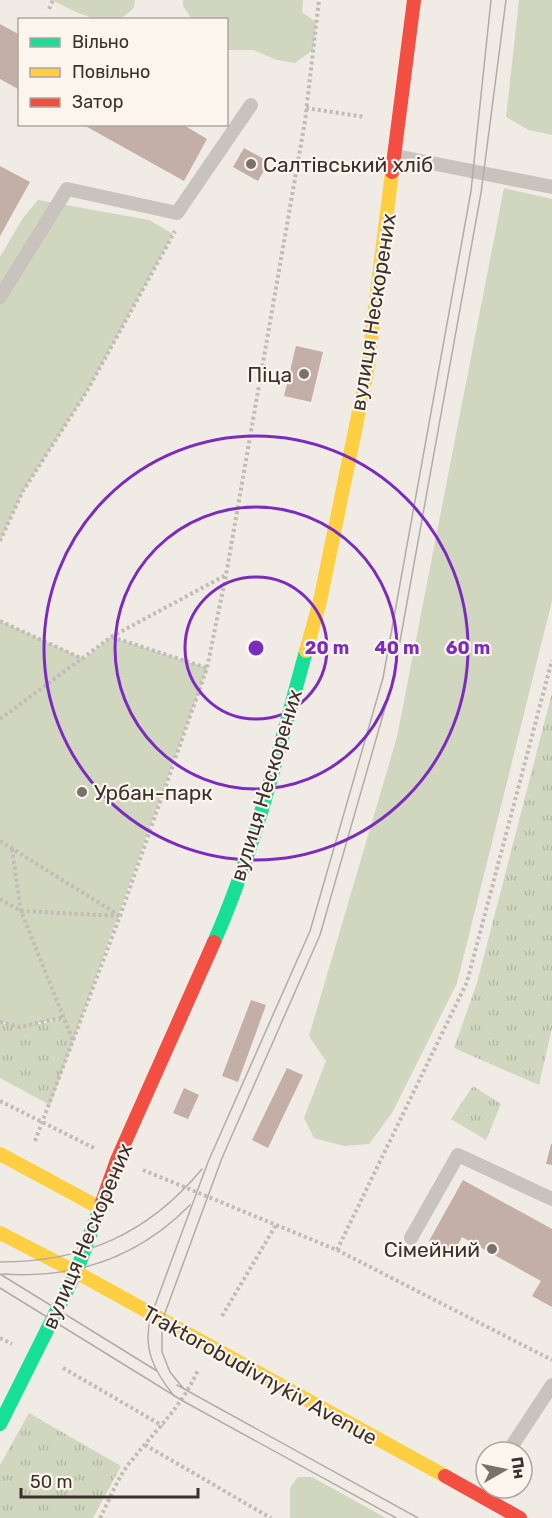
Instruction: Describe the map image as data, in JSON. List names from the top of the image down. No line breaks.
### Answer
{"streets":{"main road":["вулиця Нескорених","Traktorobudivnykiv Avenue"]},"crossings":[["вулиця Нескорених","Traktorobudivnykiv Avenue"]],"places":["Салтівський хліб","Піца","Урбан-парк","Сімейний"],"legend":["Вільно","Повільно","Затор"],"scale_bar":"50 m","north":"right","rings":["20 m","40 m","60 m"]}
